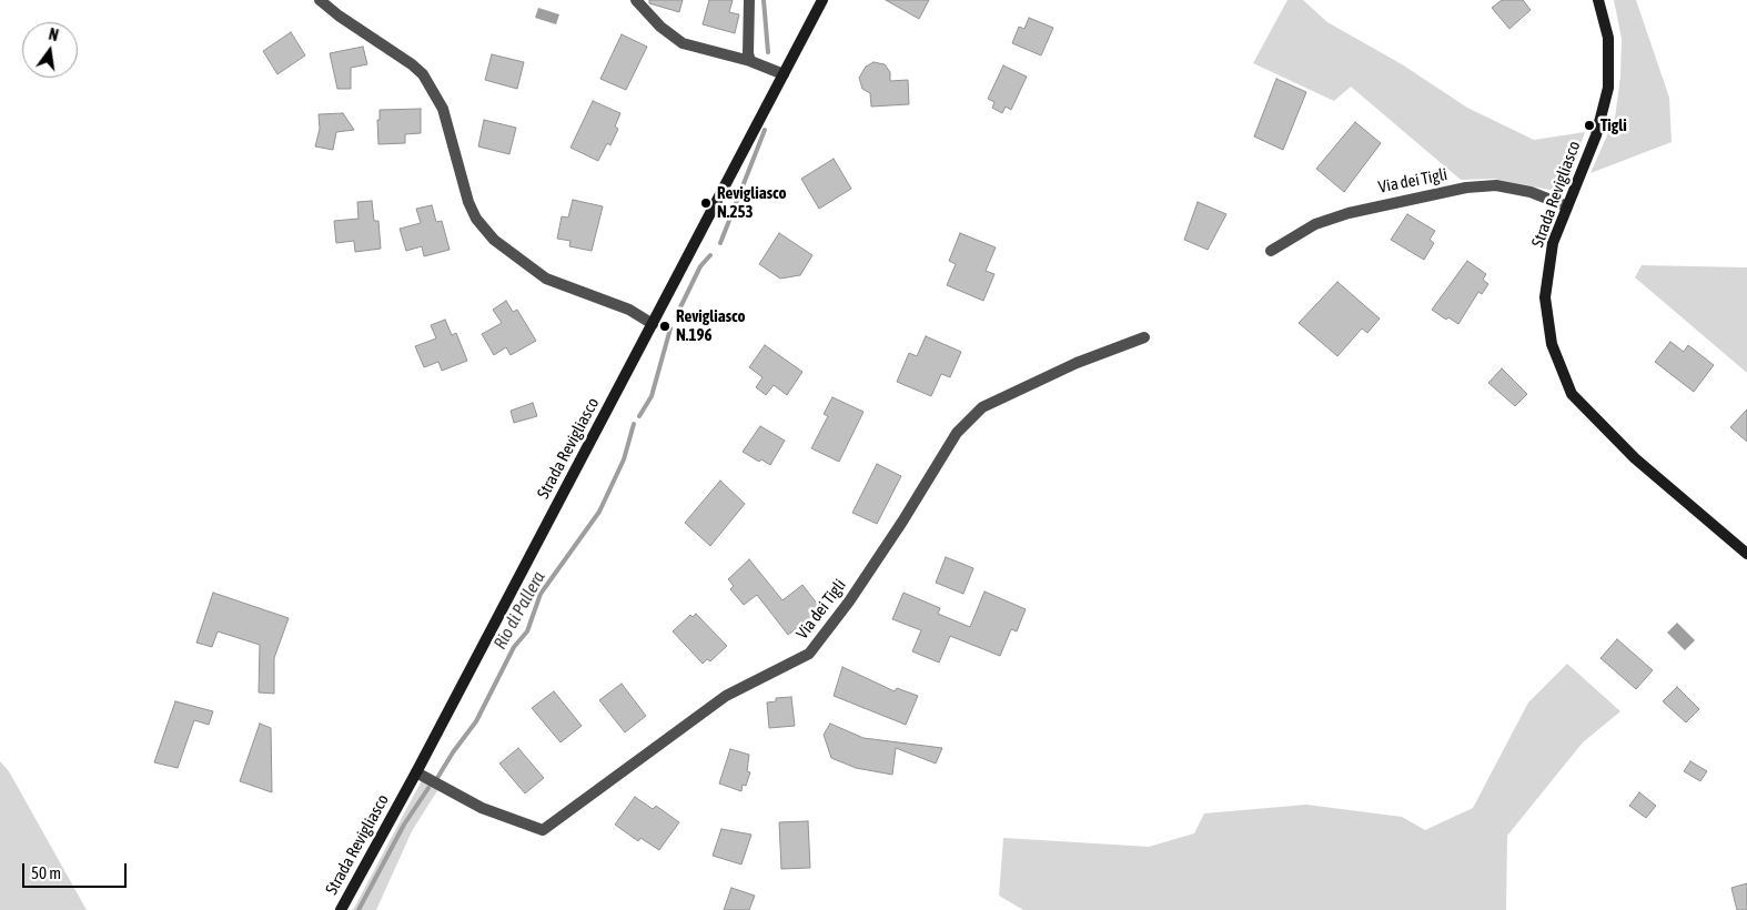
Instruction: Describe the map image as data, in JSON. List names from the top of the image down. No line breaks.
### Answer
{"streets":{"street":["Via dei Tigli","Strada Revigliasco"]},"crossings":[["Via dei Tigli","Strada Revigliasco"]],"water":["Rio di Pallera"],"places":["Tigli","Revigliasco N.253","Revigliasco N.196"],"scale_bar":"50 m","north":"top"}
